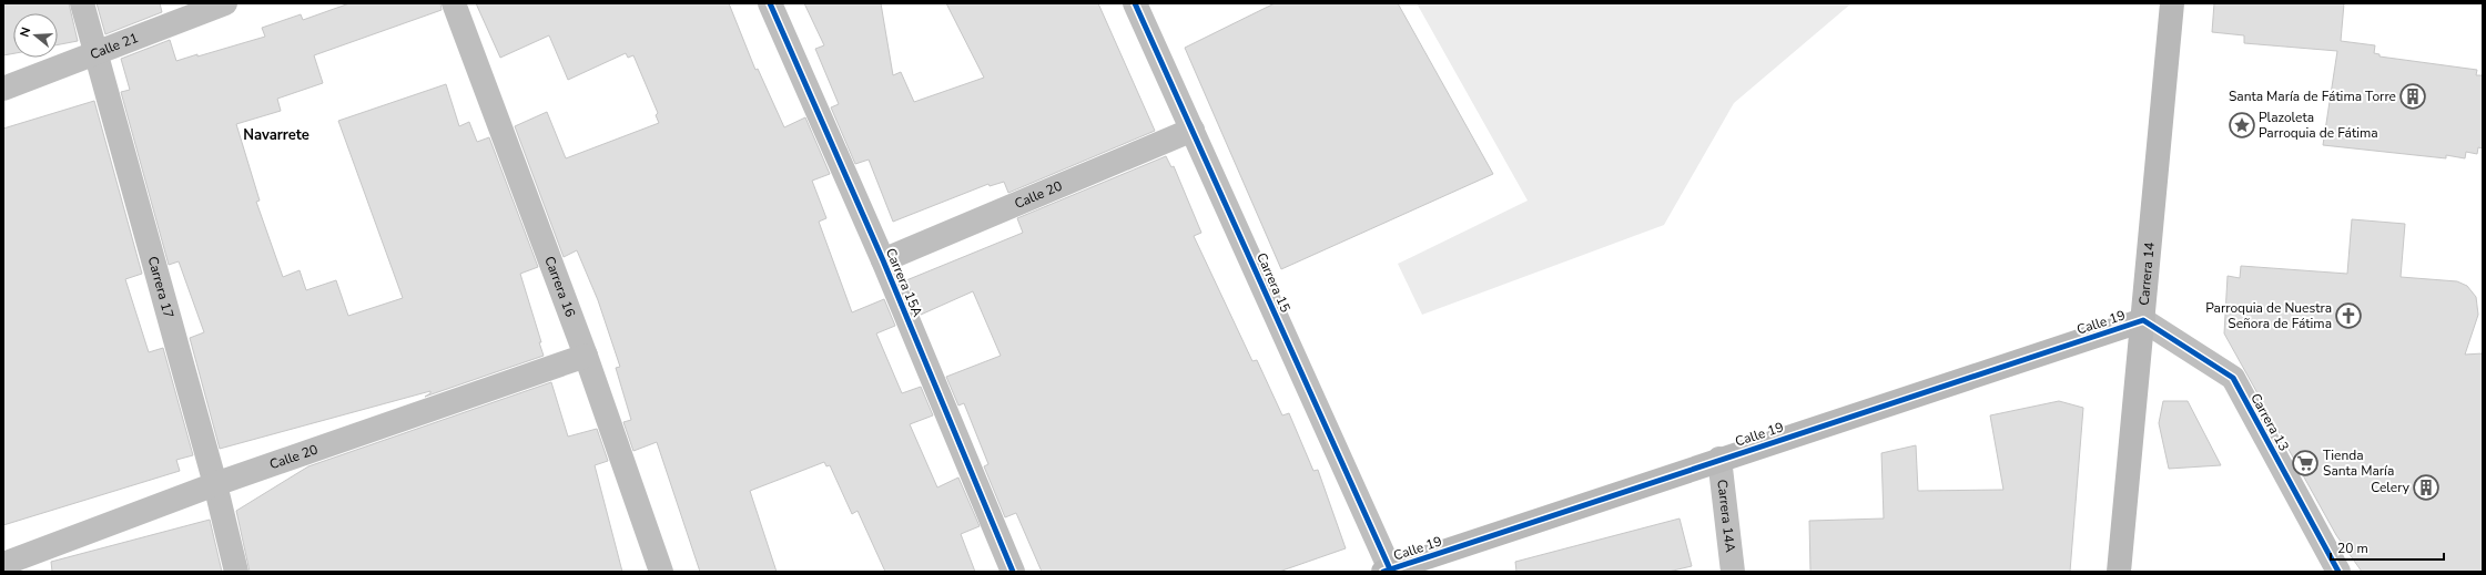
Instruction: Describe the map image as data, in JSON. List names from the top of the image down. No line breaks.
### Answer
{"streets":{"street":["Calle 21","Calle 20","Carrera 14","Carrera 15A","Carrera 15","Carrera 17","Carrera 16","Calle 19","Carrera 13","Carrera 14A"]},"crossings":[["Calle 21","Carrera 17"],["Calle 20","Carrera 15A"],["Calle 20","Carrera 15"],["Calle 20","Carrera 17"],["Calle 20","Carrera 16"],["Carrera 14","Calle 19"],["Carrera 14","Carrera 13"],["Carrera 15","Calle 19"],["Calle 19","Carrera 13"],["Calle 19","Carrera 14A"]],"districts":["Navarrete"],"places":{"building":["Santa María de Fátima Torre","Celery"],"place":["Plazoleta Parroquia de Fátima"],"church":["Parroquia de Nuestra Señora de Fátima"],"supermarket":["Tienda Santa María"]},"scale_bar":"20 m","north":"left"}
